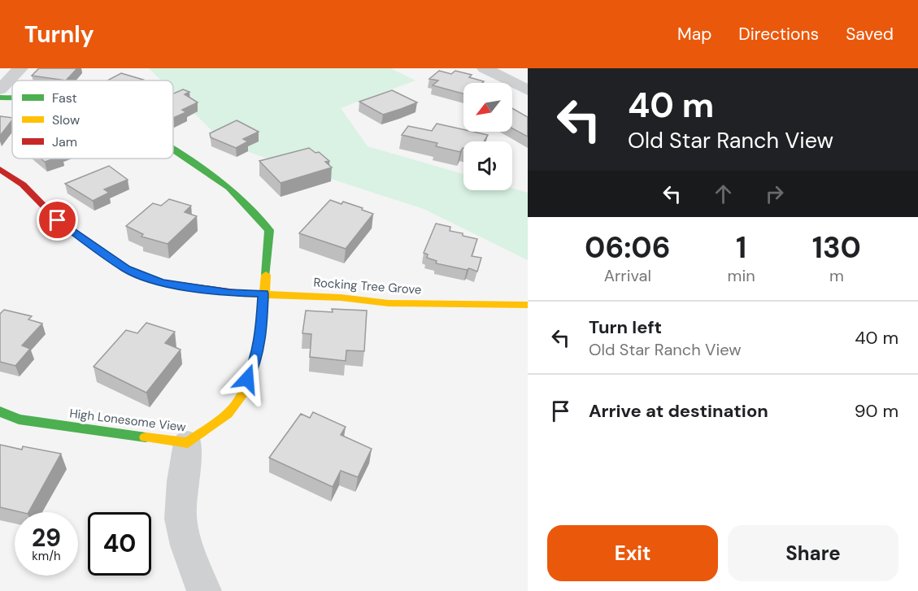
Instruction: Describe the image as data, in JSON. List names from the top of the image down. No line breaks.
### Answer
{"streets":{"street":["Rocking Tree Grove","High Lonesome View"]},"crossings":[["Rocking Tree Grove","High Lonesome View"]],"legend":["Fast","Slow","Jam"],"north":"bottom left","page":{"header":"Turnly","nav":["Map","Directions","Saved"],"turn":["40 m","Old Star Ranch View"],"eta":["06:06","Arrival","1","min","130","m"],"list":[{"name":"Turn left","note":"Old Star Ranch View","value":"40 m"},{"name":"Arrive at destination","value":"90 m"}],"speed":"29 km/h","limit":"40","buttons":["Exit","Share"]}}
